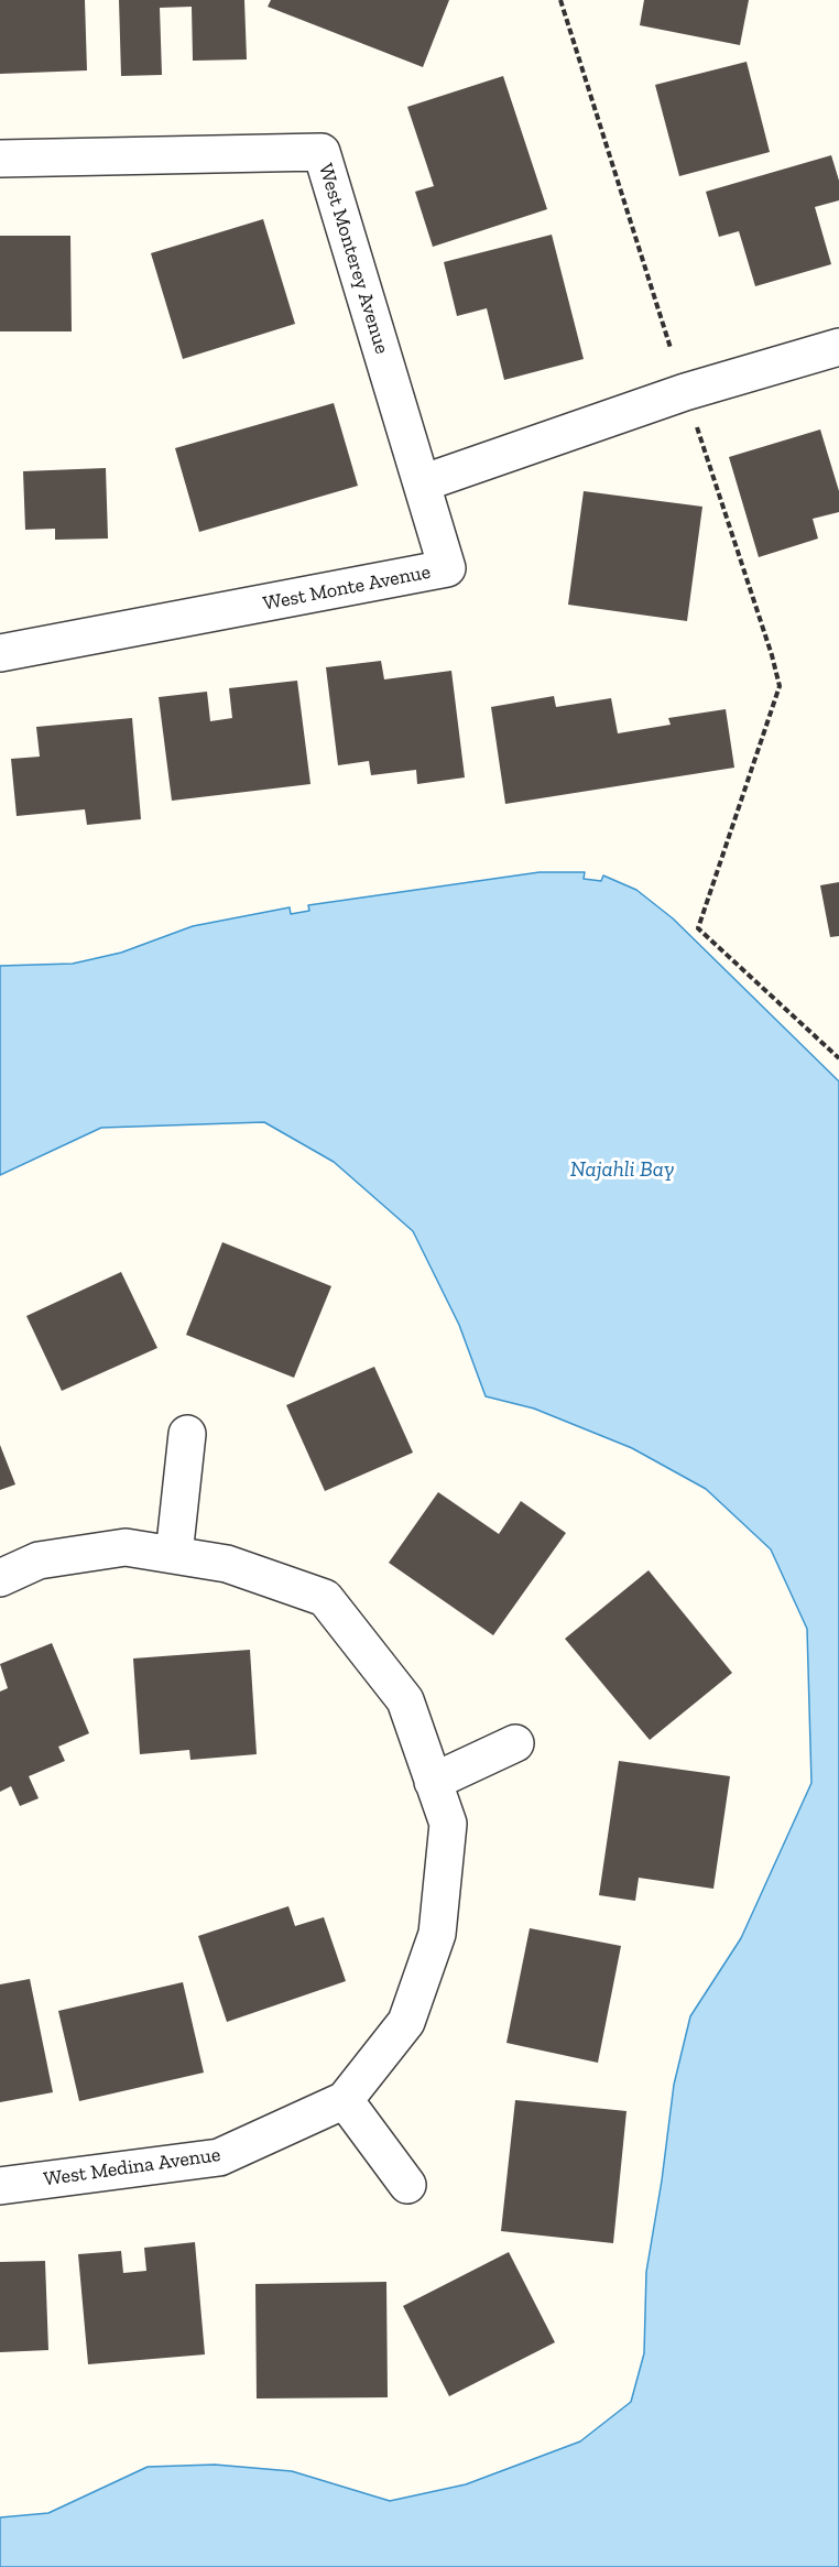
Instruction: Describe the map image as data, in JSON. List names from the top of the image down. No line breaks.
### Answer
{"streets":{"street":["West Monterey Avenue","West Monte Avenue","West Medina Avenue"]},"crossings":[["West Monterey Avenue","West Monte Avenue"]],"water":["Najahli Bay"]}
